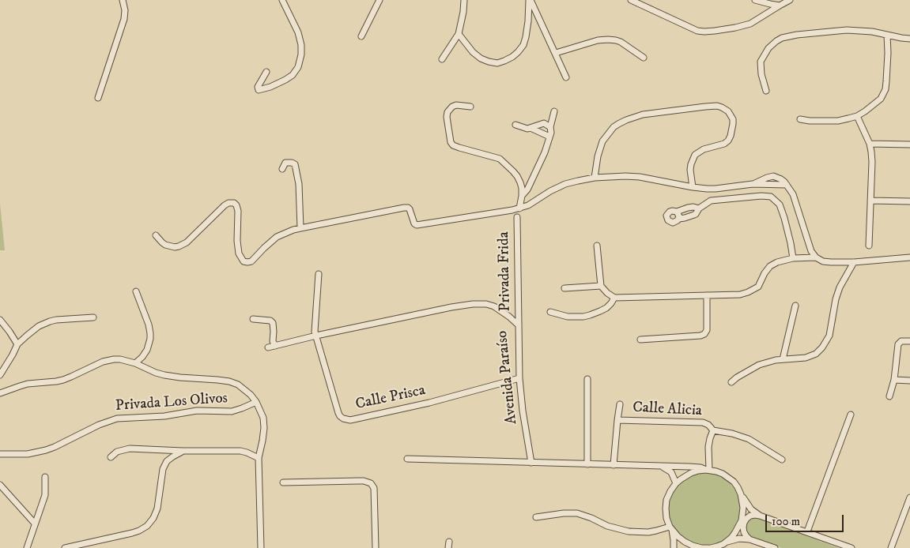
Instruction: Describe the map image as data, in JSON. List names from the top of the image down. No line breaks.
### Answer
{"streets":{"street":["Privada Frida","Avenida Paraíso","Calle Prisca","Privada Los Olivos","Calle Alicia"]},"crossings":[["Privada Frida","Avenida Paraíso"],["Avenida Paraíso","Calle Prisca"]],"scale_bar":"100 m"}
